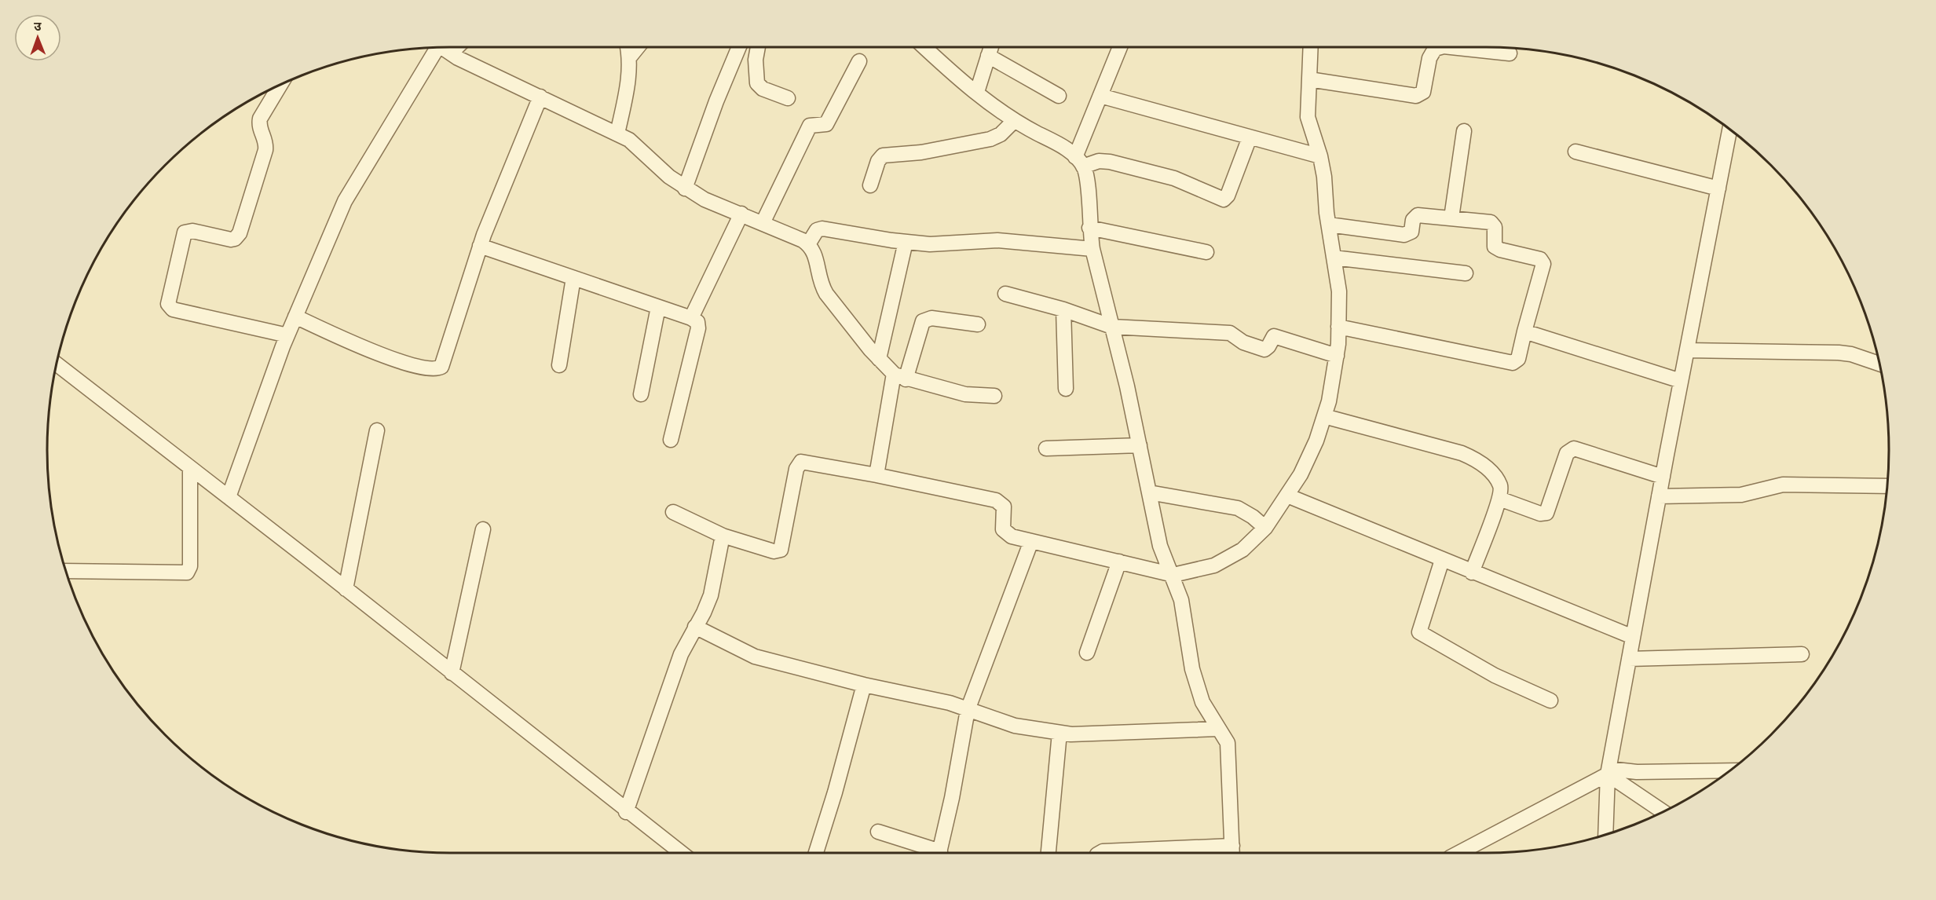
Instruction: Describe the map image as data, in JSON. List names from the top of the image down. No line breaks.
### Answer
{"north":"top"}
